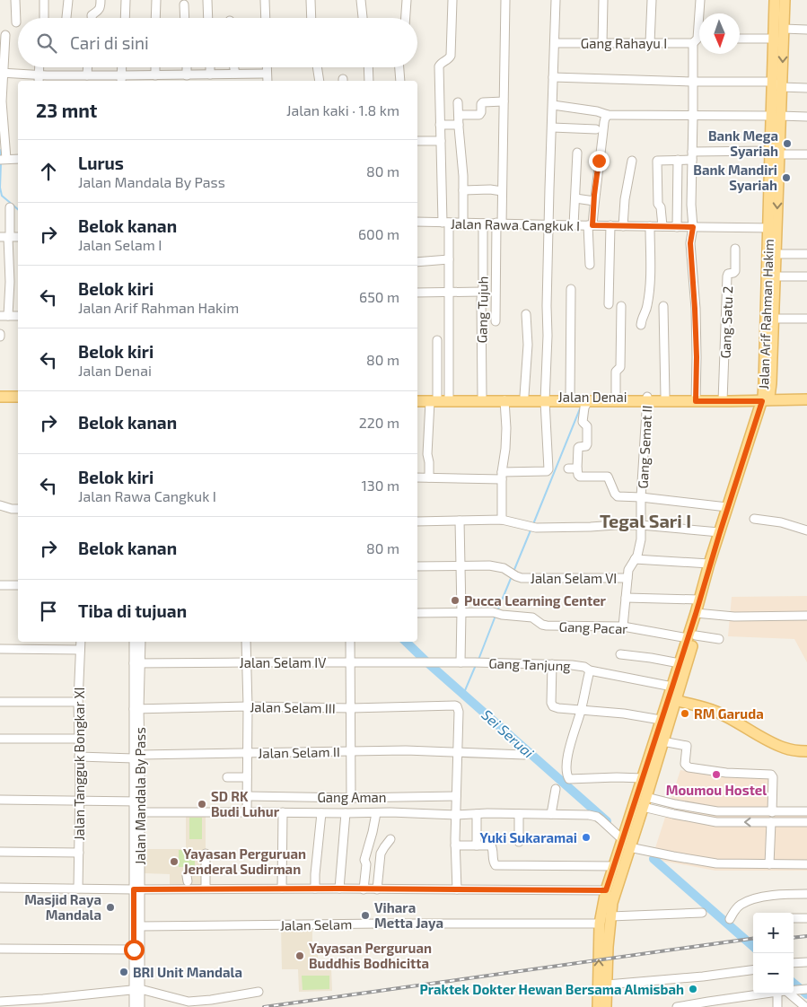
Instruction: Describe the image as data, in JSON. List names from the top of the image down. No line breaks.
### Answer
{"streets":{"main road":["Jalan Arif Rahman Hakim","Jalan Denai"],"street":["Gang Rahayu I","Jalan Rawa Cangkuk I","Gang Tujuh","Gang Satu 2","Gang Semat II","Jalan Selam VI","Gang Pacar","Jalan Selam IV","Gang Tanjung","Jalan Selam III","Jalan Selam II","Jalan Tangguk Bongkar XI","Jalan Mandala By Pass","Gang Aman","Jalan Selam"]},"crossings":[["Jalan Rawa Cangkuk I","Gang Tujuh"],["Jalan Rawa Cangkuk I","Jalan Arif Rahman Hakim"],["Gang Tujuh","Jalan Denai"],["Jalan Arif Rahman Hakim","Jalan Denai"],["Jalan Arif Rahman Hakim","Gang Pacar"],["Jalan Arif Rahman Hakim","Gang Tanjung"],["Jalan Arif Rahman Hakim","Jalan Selam"],["Gang Satu 2","Jalan Denai"],["Jalan Denai","Gang Semat II"],["Gang Semat II","Jalan Selam VI"],["Gang Semat II","Gang Pacar"],["Jalan Selam IV","Gang Tanjung"],["Jalan Selam IV","Jalan Mandala By Pass"],["Jalan Selam III","Jalan Selam II"],["Jalan Selam III","Jalan Mandala By Pass"],["Jalan Selam II","Jalan Tangguk Bongkar XI"],["Jalan Selam II","Jalan Mandala By Pass"],["Jalan Mandala By Pass","Jalan Selam"]],"districts":["Tegal Sari I"],"water":["Sei Seruai"],"places":["Bank Mega Syariah","Bank Mandiri Syariah","Pucca Learning Center","RM Garuda","Moumou Hostel","SD RK Budi Luhur","Yuki Sukaramai","Yayasan Perguruan Jenderal Sudirman","Masjid Raya Mandala","Vihara Metta Jaya","Yayasan Perguruan Buddhis Bodhicitta","BRI Unit Mandala","Praktek Dokter Hewan Bersama Almisbah"],"north":"bottom","page":{"search":"Cari di sini","heading":["23 mnt","Jalan kaki · 1.8 km"],"list":[["Lurus","Jalan Mandala By Pass","80 m"],["Belok kanan","Jalan Selam I","600 m"],["Belok kiri","Jalan Arif Rahman Hakim","650 m"],["Belok kiri","Jalan Denai","80 m"],["Belok kanan","220 m"],["Belok kiri","Jalan Rawa Cangkuk I","130 m"],["Belok kanan","80 m"],"Tiba di tujuan"],"map_buttons":["+","−"]}}
